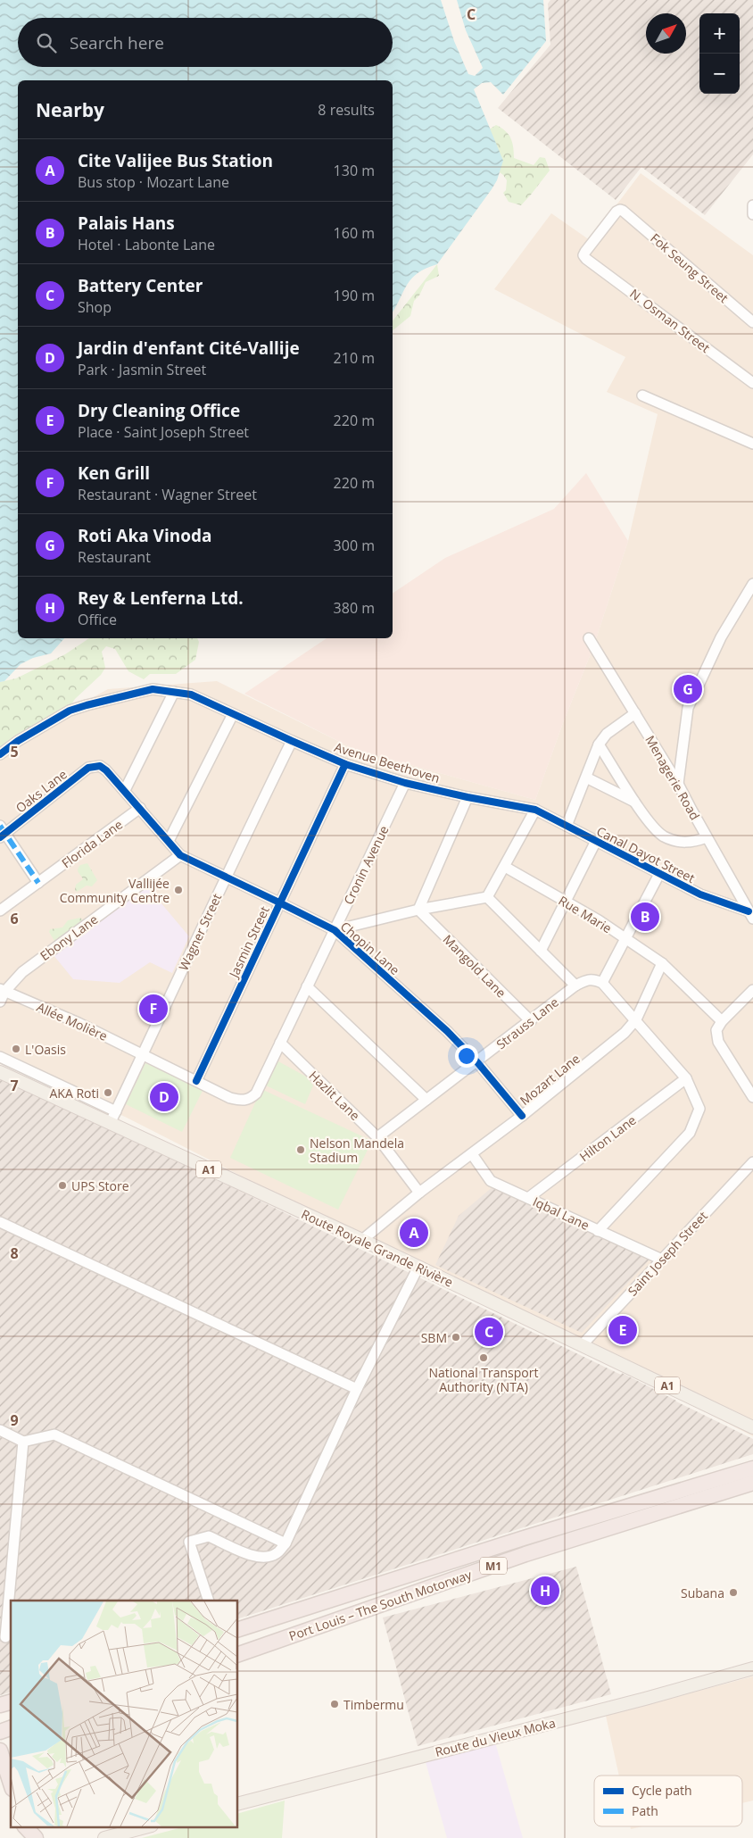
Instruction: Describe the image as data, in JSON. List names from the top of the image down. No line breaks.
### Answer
{"streets":{"highway":["M1","Port Louis – The South Motorway"],"main road":["A1","Route Royale Grande Rivière","Route du Vieux Moka"],"street":["Fok Seung Street","N. Osman Street","Avenue Beethoven","Menagerie Road","Oaks Lane","Florida Lane","Canal Dayot Street","Cronin Avenue","Rue Marie","Wagner Street","Ebony Lane","Jasmin Street","Chopin Lane","Mangold Lane","Allée Molière","Strauss Lane","Mozart Lane","Hazlit Lane","Hilton Lane","Iqbal Lane","Saint Joseph Street"]},"crossings":[["Fok Seung Street","N. Osman Street"],["Avenue Beethoven","Canal Dayot Street"],["Avenue Beethoven","Cronin Avenue"],["Avenue Beethoven","Wagner Street"],["Avenue Beethoven","Jasmin Street"],["Menagerie Road","Canal Dayot Street"],["Oaks Lane","Chopin Lane"],["Florida Lane","Chopin Lane"],["Cronin Avenue","Jasmin Street"],["Cronin Avenue","Chopin Lane"],["Cronin Avenue","Allée Molière"],["Cronin Avenue","Hazlit Lane"],["Rue Marie","Mozart Lane"],["Wagner Street","Chopin Lane"],["Wagner Street","Allée Molière"],["Wagner Street","Route Royale Grande Rivière"],["Ebony Lane","Chopin Lane"],["Ebony Lane","Allée Molière"],["Jasmin Street","Chopin Lane"],["Jasmin Street","Allée Molière"],["Chopin Lane","Strauss Lane"],["Chopin Lane","Mozart Lane"],["Mangold Lane","Strauss Lane"],["Strauss Lane","Hazlit Lane"],["Mozart Lane","Hazlit Lane"],["Mozart Lane","Iqbal Lane"],["Mozart Lane","Route Royale Grande Rivière"],["Hilton Lane","Iqbal Lane"],["Iqbal Lane","Saint Joseph Street"],["Route Royale Grande Rivière","Saint Joseph Street"]],"places":["Vallijée Community Centre","L'Oasis","AKA Roti","Nelson Mandela Stadium","UPS Store","SBM","National Transport Authority (NTA)","Subana","Timbermu"],"legend":["Cycle path","Path"],"north":"top right","page":{"map_buttons":["+","−"],"search":"Search here","heading":["Nearby","8 results"],"list":[{"mark":"A","name":"Cite Valijee Bus Station","note":"Bus stop · Mozart Lane","value":"130 m"},{"mark":"B","name":"Palais Hans","note":"Hotel · Labonte Lane","value":"160 m"},{"mark":"C","name":"Battery Center","note":"Shop","value":"190 m"},{"mark":"D","name":"Jardin d'enfant Cité-Vallije","note":"Park · Jasmin Street","value":"210 m"},{"mark":"E","name":"Dry Cleaning Office","note":"Place · Saint Joseph Street","value":"220 m"},{"mark":"F","name":"Ken Grill","note":"Restaurant · Wagner Street","value":"220 m"},{"mark":"G","name":"Roti Aka Vinoda","note":"Restaurant","value":"300 m"},{"mark":"H","name":"Rey & Lenferna Ltd.","note":"Office","value":"380 m"}],"pins":["G","B","F","D","A","E","C","H"]},"grid":{"columns":["C"],"rows":["5","6","7","8","9"]}}
